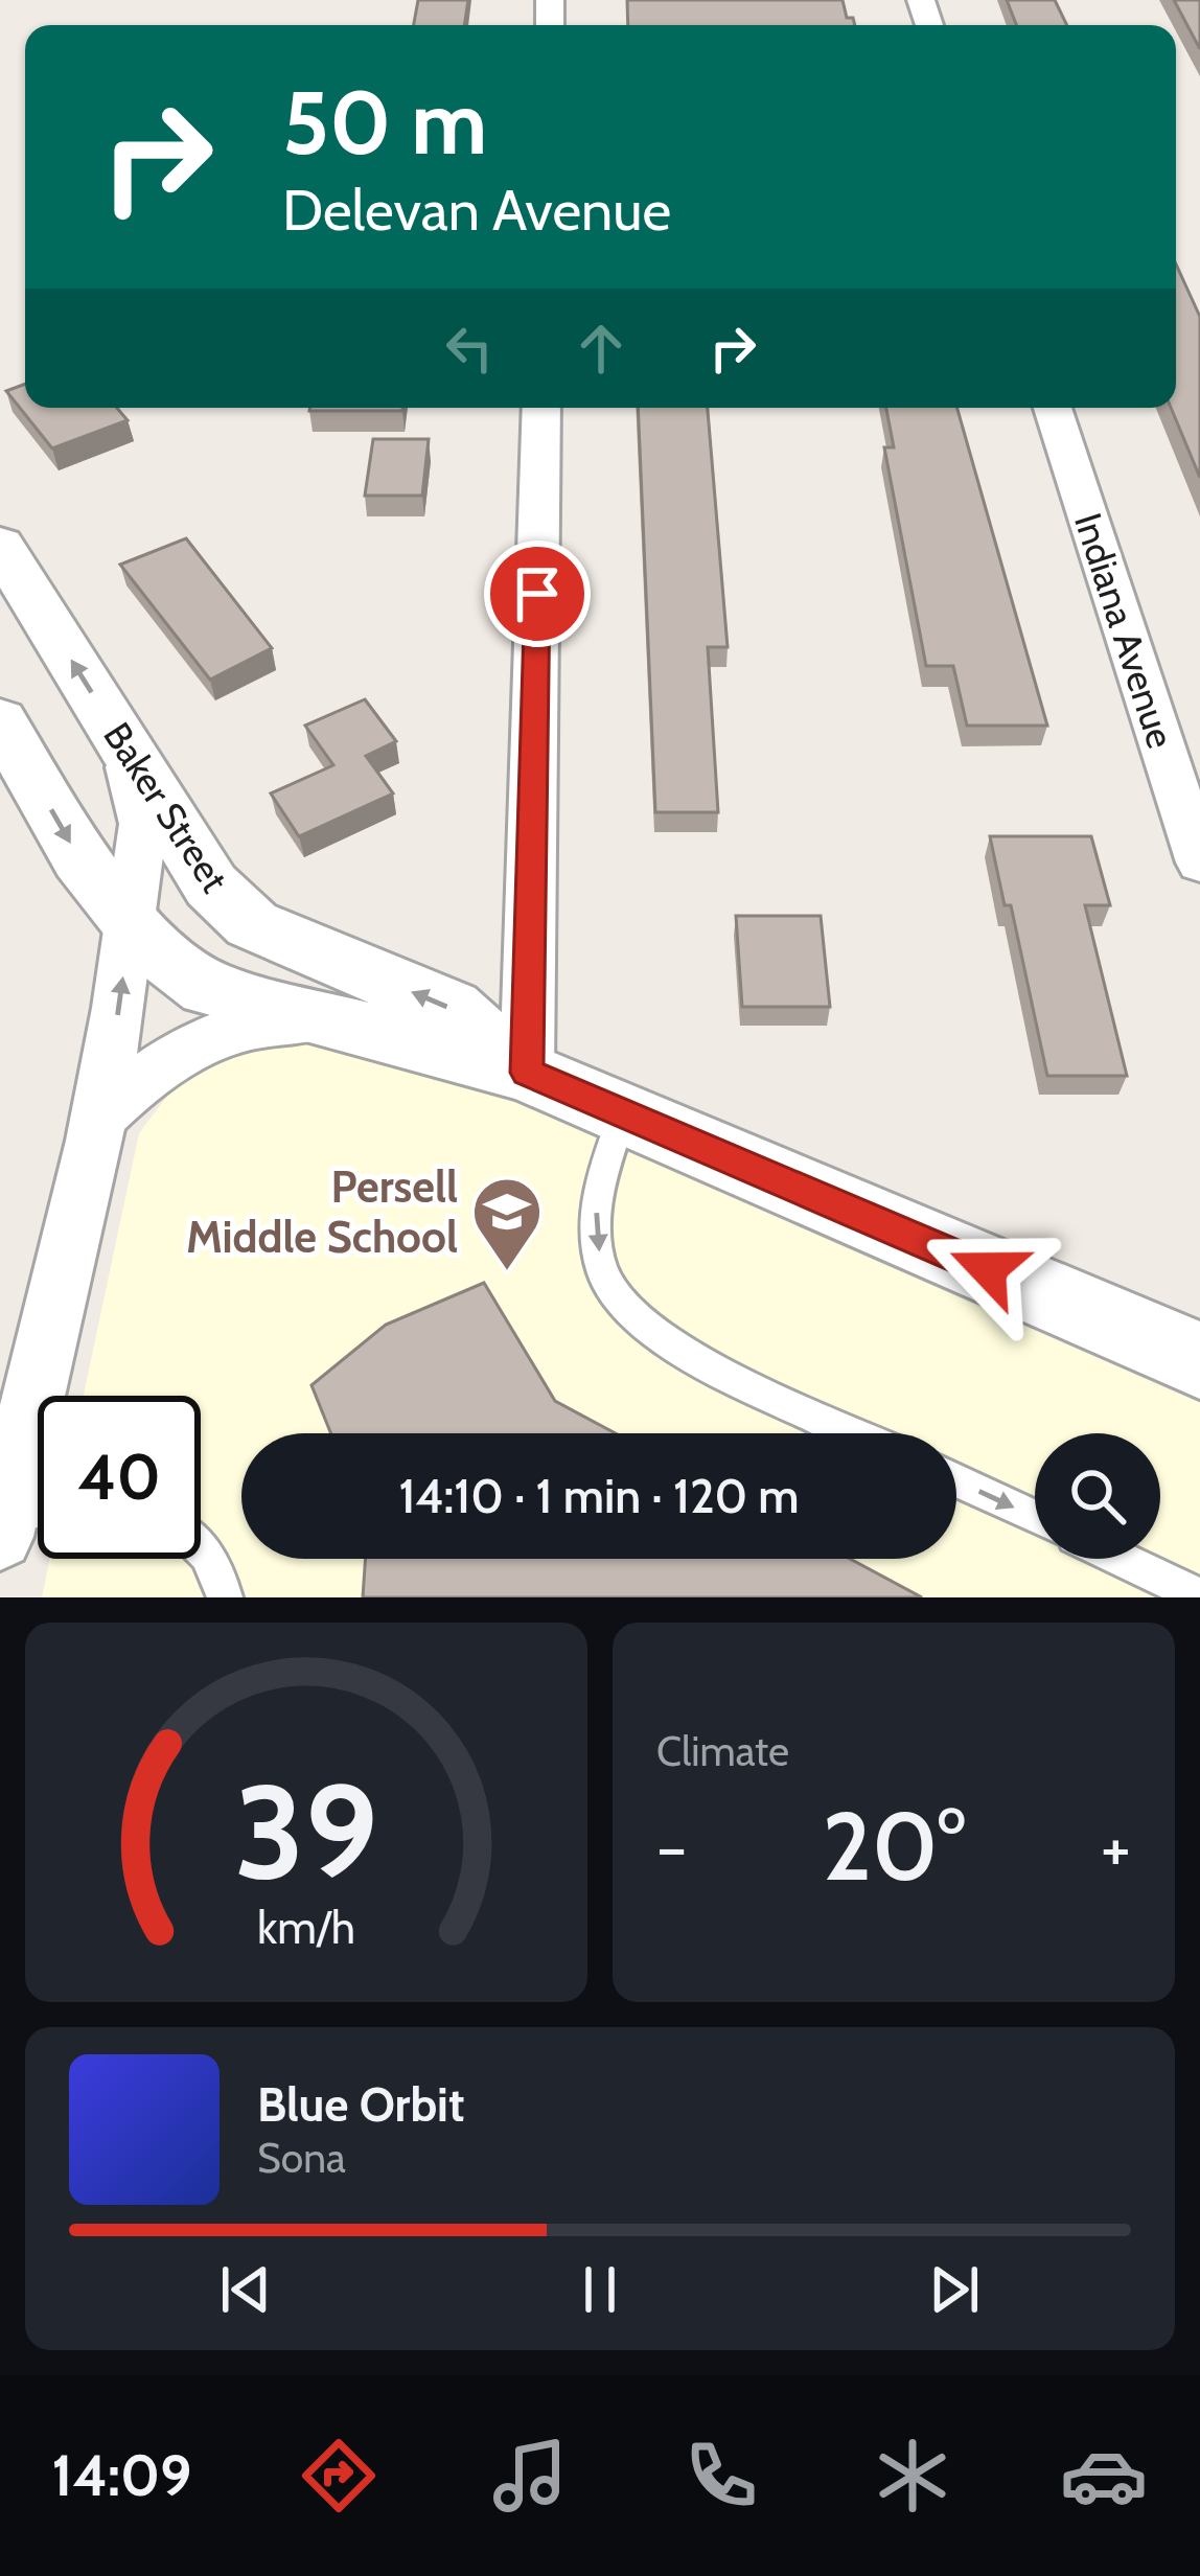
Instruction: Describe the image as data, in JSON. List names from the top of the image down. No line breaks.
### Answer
{"streets":{"street":["Indiana Avenue","Baker Street"]},"places":{"school or university":["Persell Middle School"]},"page":{"turn":["50 m","Delevan Avenue"],"limit":"40","trip":"14:10 · 1 min · 120 m","tile":"Climate","heat":["−","20°","+"],"song":["Blue Orbit","Sona"],"tabs":"14:09","gauge":["39","km/h"]}}
